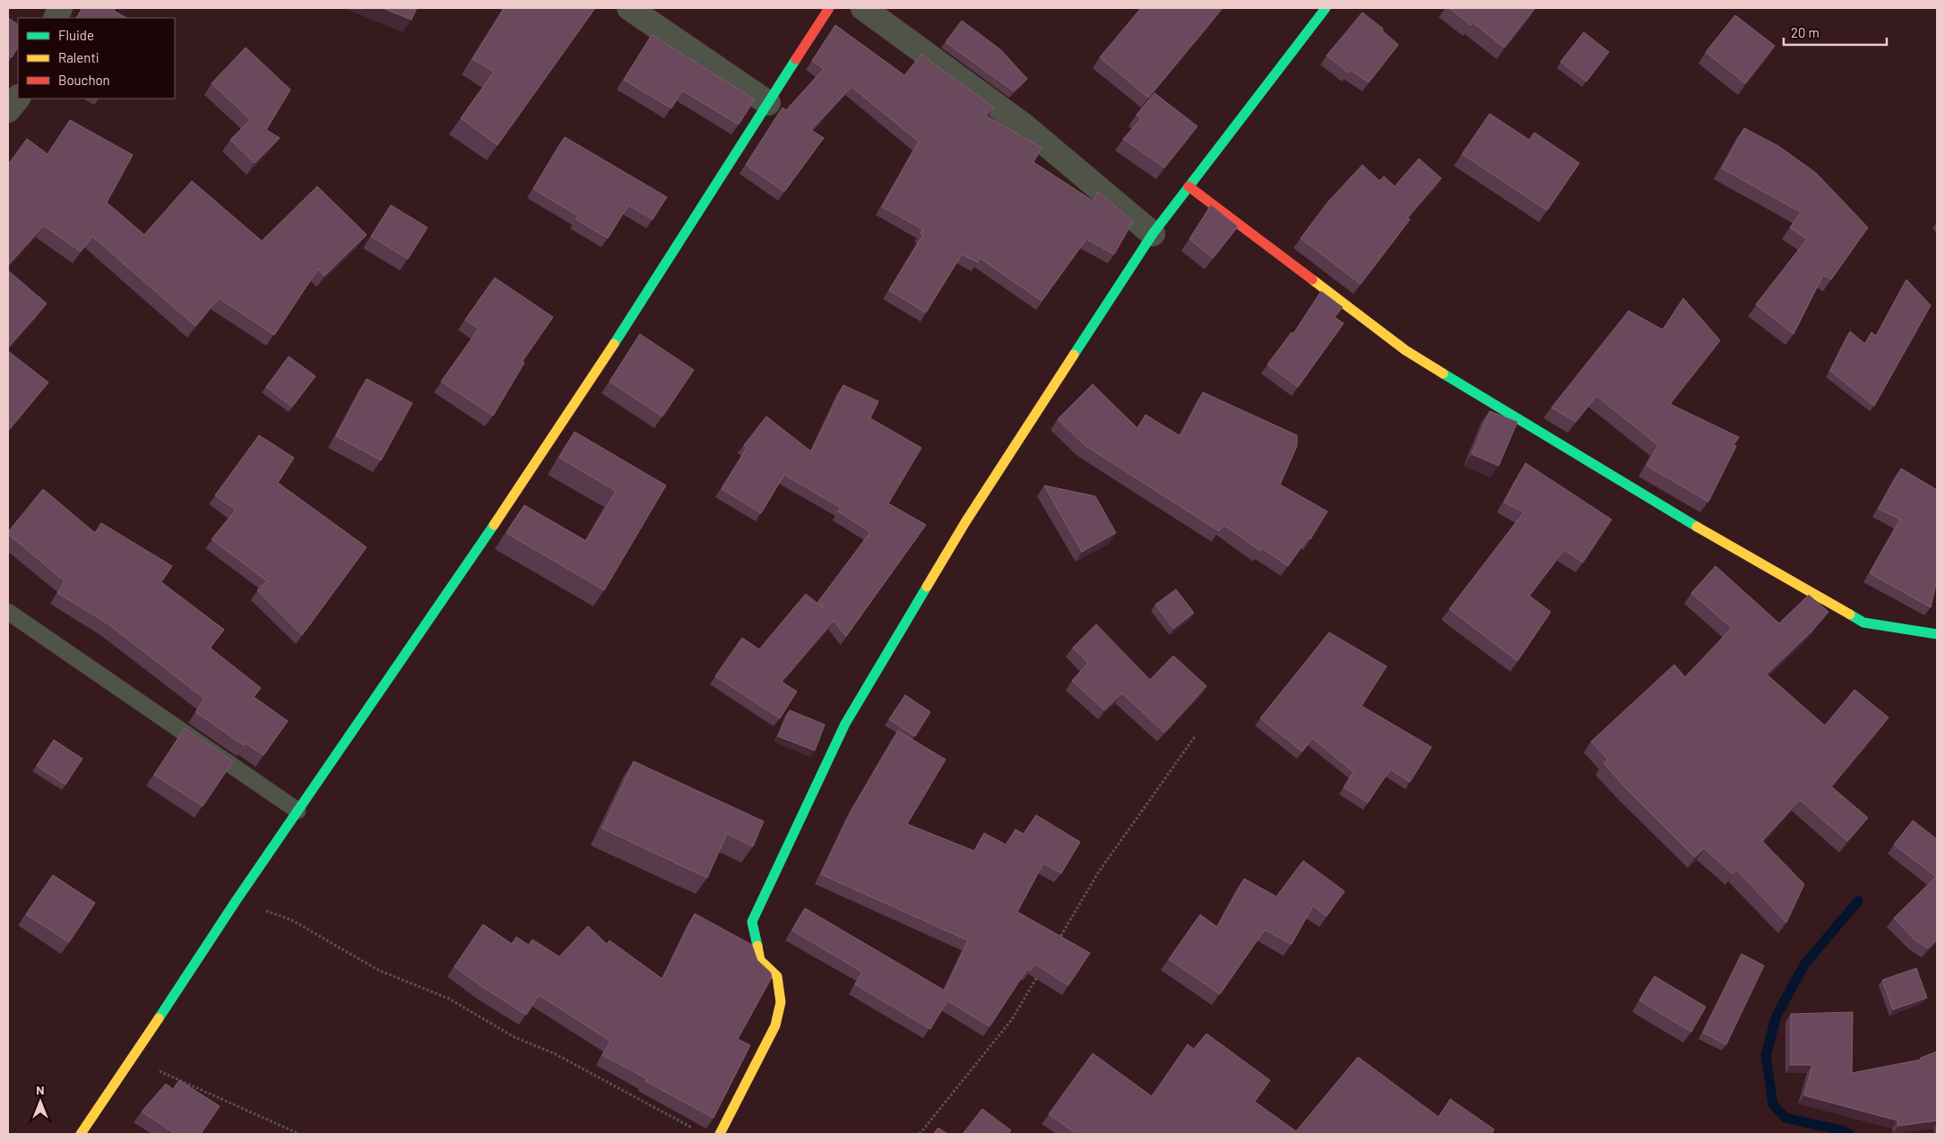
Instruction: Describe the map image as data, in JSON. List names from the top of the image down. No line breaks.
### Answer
{"legend":["Fluide","Ralenti","Bouchon"],"scale_bar":"20 m","north":"top"}
